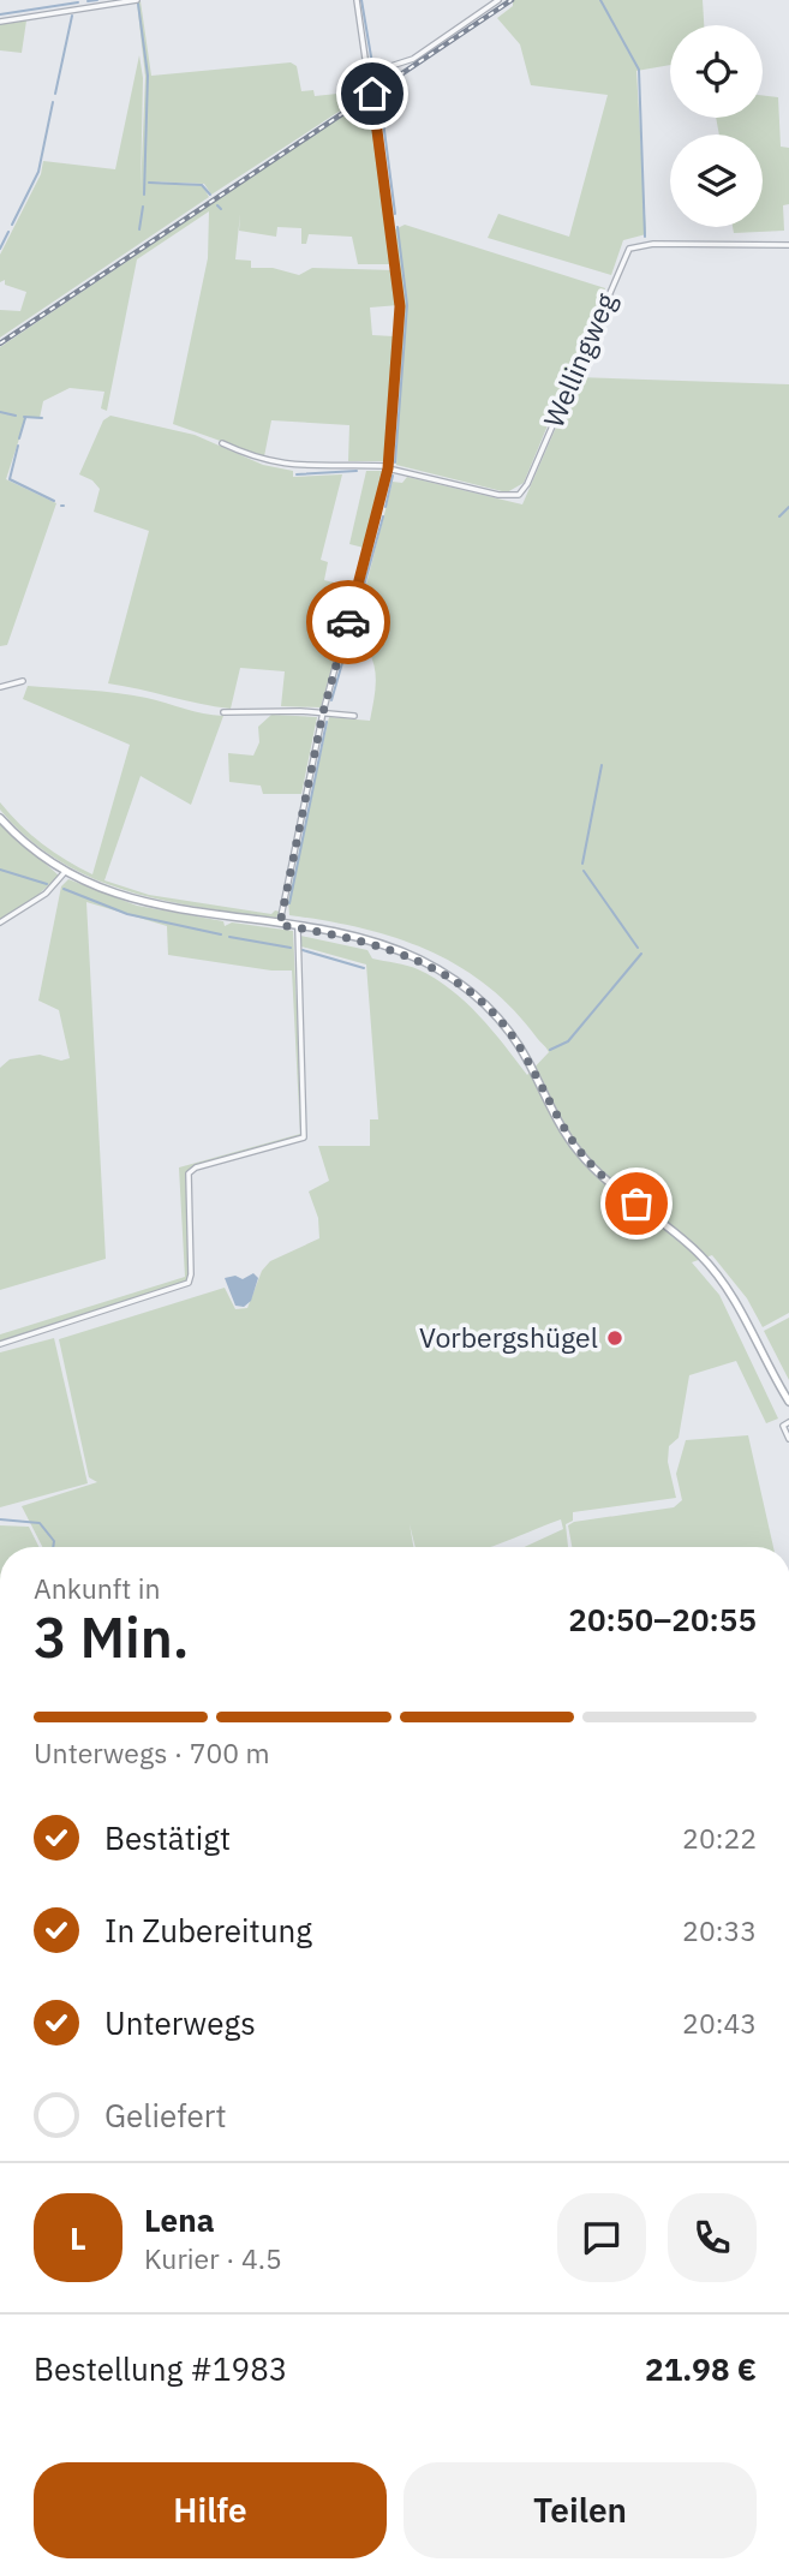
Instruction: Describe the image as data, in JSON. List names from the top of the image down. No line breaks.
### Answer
{"streets":{"street":["Wellingweg"]},"places":["Vorbergshügel"],"page":{"heading":["3 Min.","Ankunft in","20:50–20:55"],"panel":["Lena","Kurier · 4.5","Bestellung #1983","21.98 €"],"bar":"Unterwegs · 700 m","list":[["Bestätigt","20:22"],["In Zubereitung","20:33"],["Unterwegs","20:43"],"Geliefert"],"round":"L","buttons":["Hilfe","Teilen"]}}
